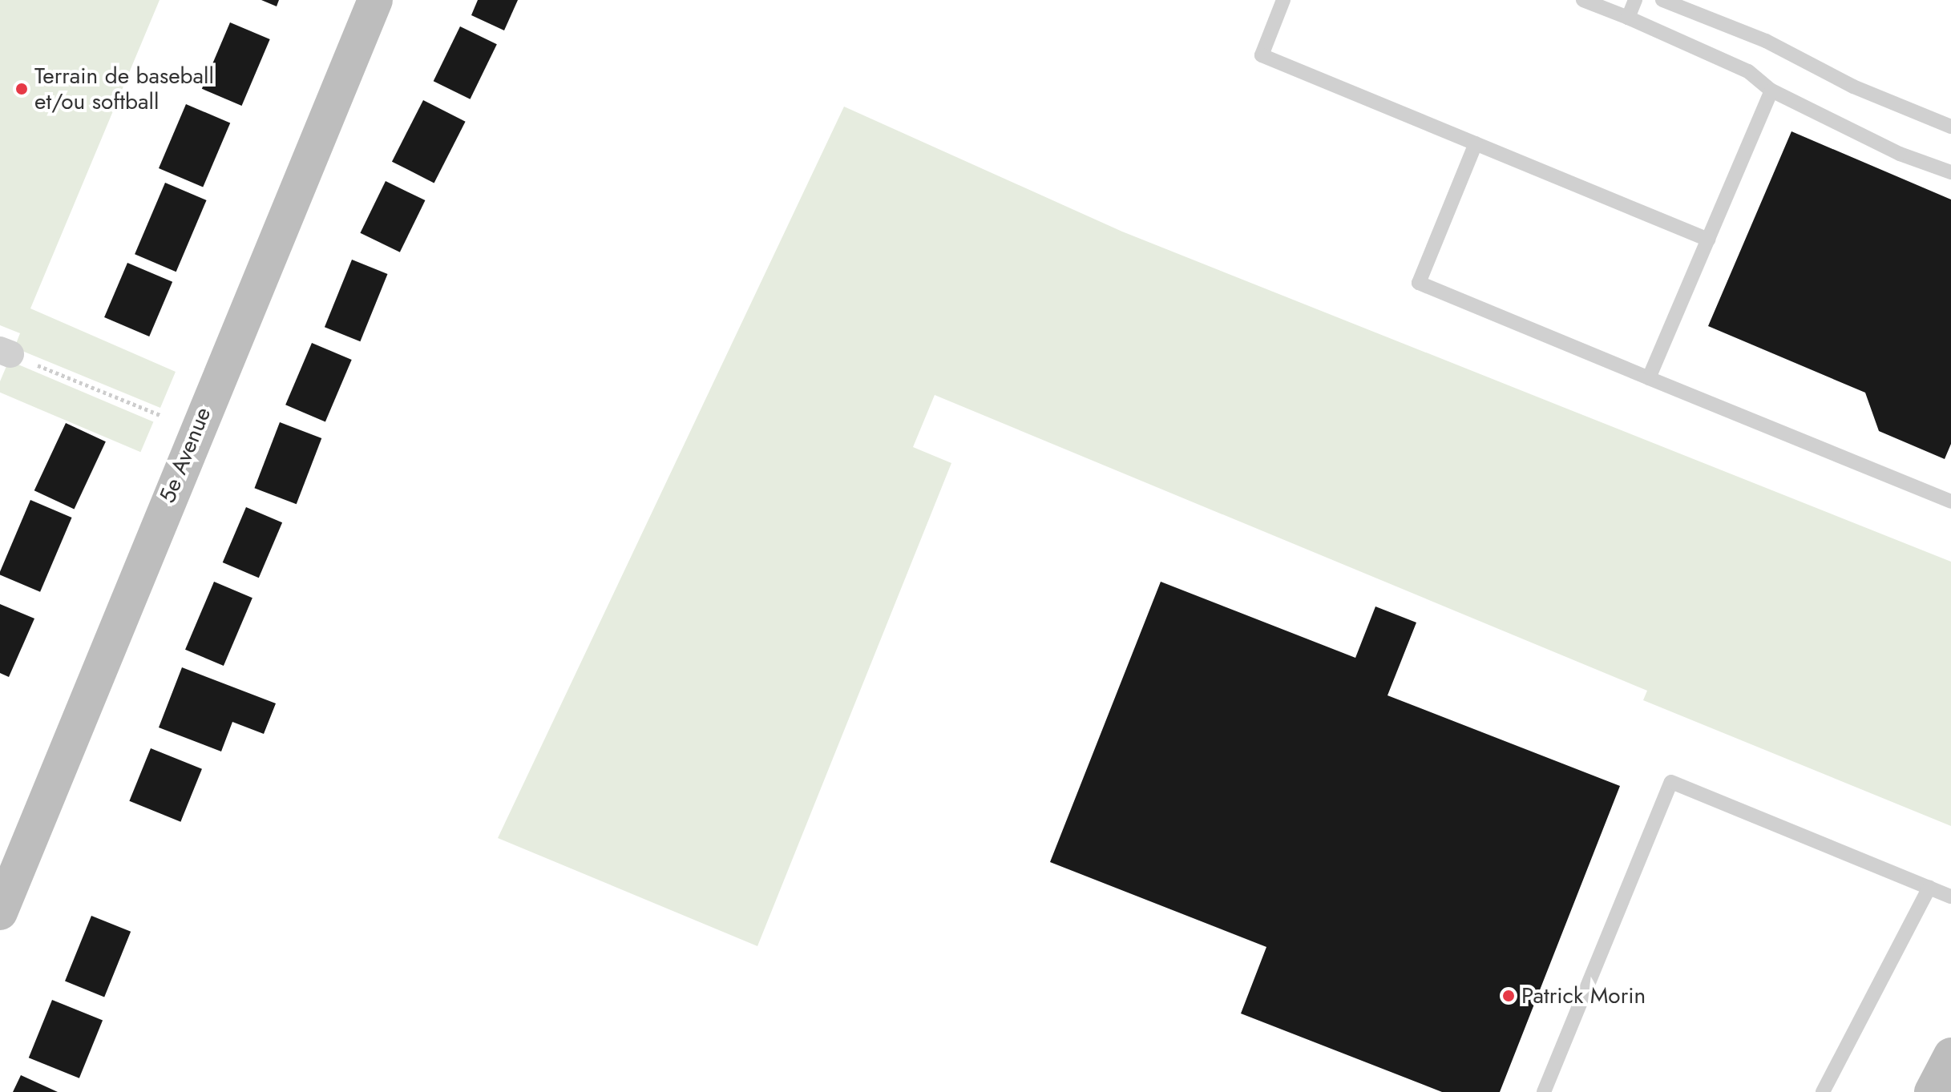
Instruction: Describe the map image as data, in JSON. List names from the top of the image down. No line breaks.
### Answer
{"streets":{"street":["5e Avenue"]},"places":["Terrain de baseball et/ou softball","Patrick Morin"]}
